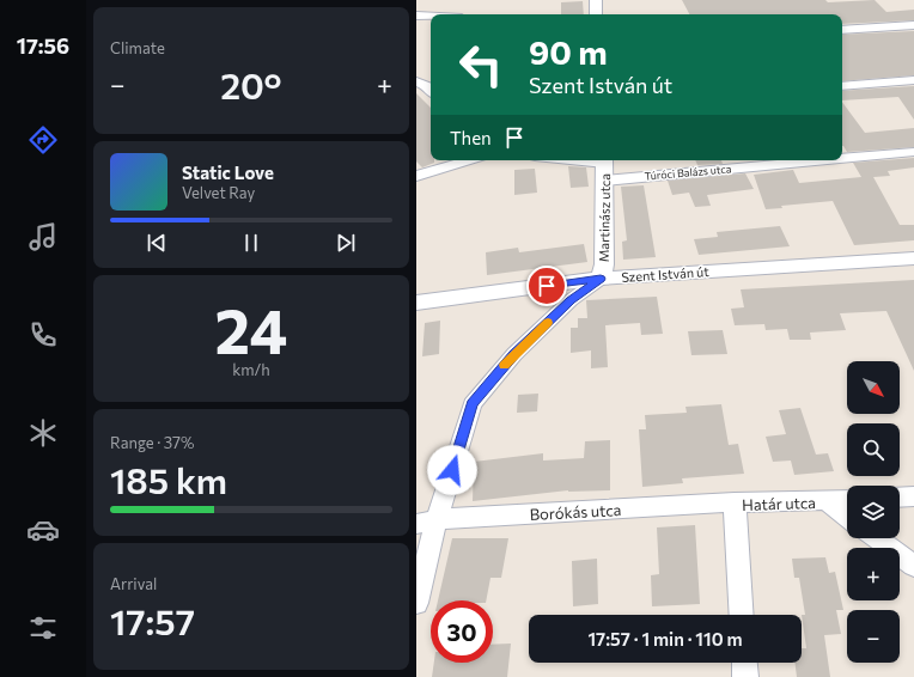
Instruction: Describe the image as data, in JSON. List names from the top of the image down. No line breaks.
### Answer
{"streets":{"street":["Túróci Balázs utca","Martinász utca","Szent István út","Határ utca","Borókás utca"]},"crossings":[["Túróci Balázs utca","Martinász utca"],["Martinász utca","Szent István út"],["Határ utca","Borókás utca"]],"north":"bottom right","page":{"tabs":"17:56","tile":["Climate",["24","km/h"],["Range · 37%","185 km"],["Arrival","17:57"]],"turn":["90 m","Szent István út"],"heat":["−","20°","+"],"then":"Then","song":["Static Love","Velvet Ray"],"map_buttons":["+","−"],"limit":"30","trip":"17:57 · 1 min · 110 m"}}
